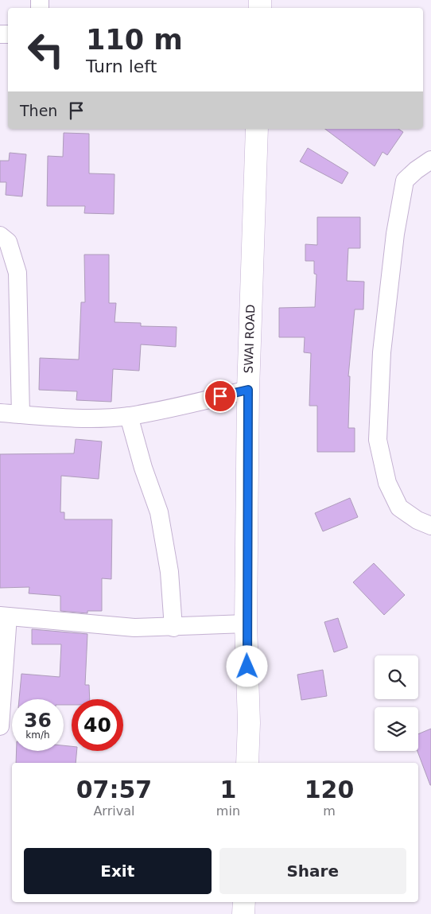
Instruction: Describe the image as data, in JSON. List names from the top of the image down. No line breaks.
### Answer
{"streets":{"street":["SWAI ROAD"]},"page":{"turn":["110 m","Turn left"],"then":"Then","speed":"36 km/h","limit":"40","eta":["07:57","Arrival","1","min","120","m"],"buttons":["Exit","Share"]}}
